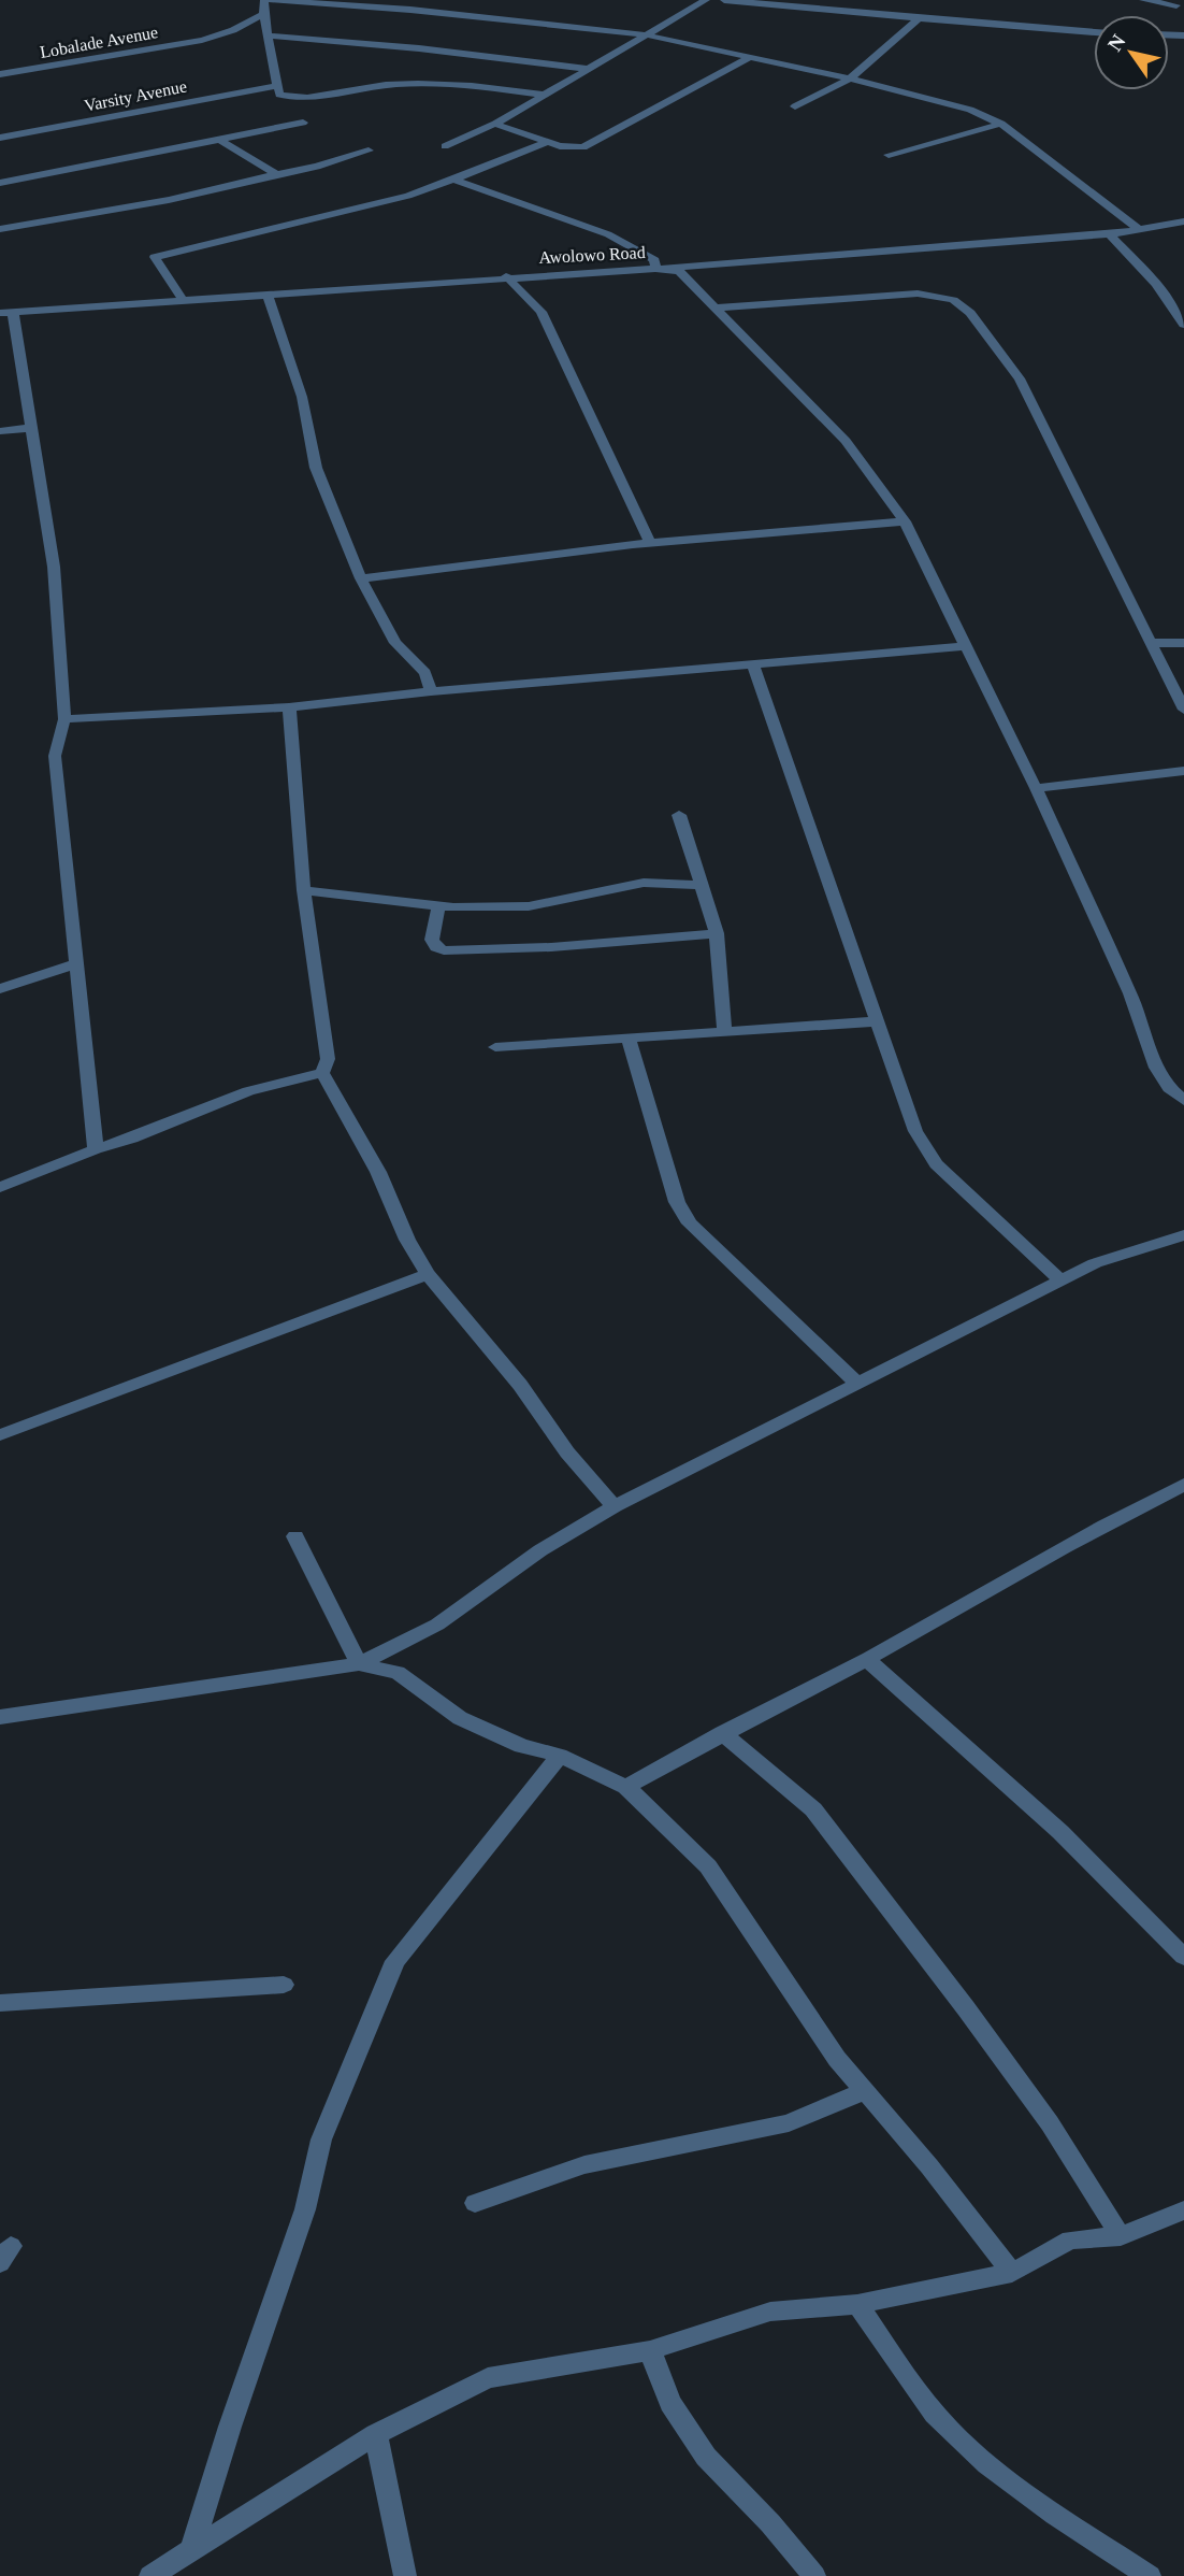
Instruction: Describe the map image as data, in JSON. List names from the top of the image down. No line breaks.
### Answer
{"streets":{"street":["Lobalade Avenue","Varsity Avenue","Awolowo Road"]},"north":"top left"}
